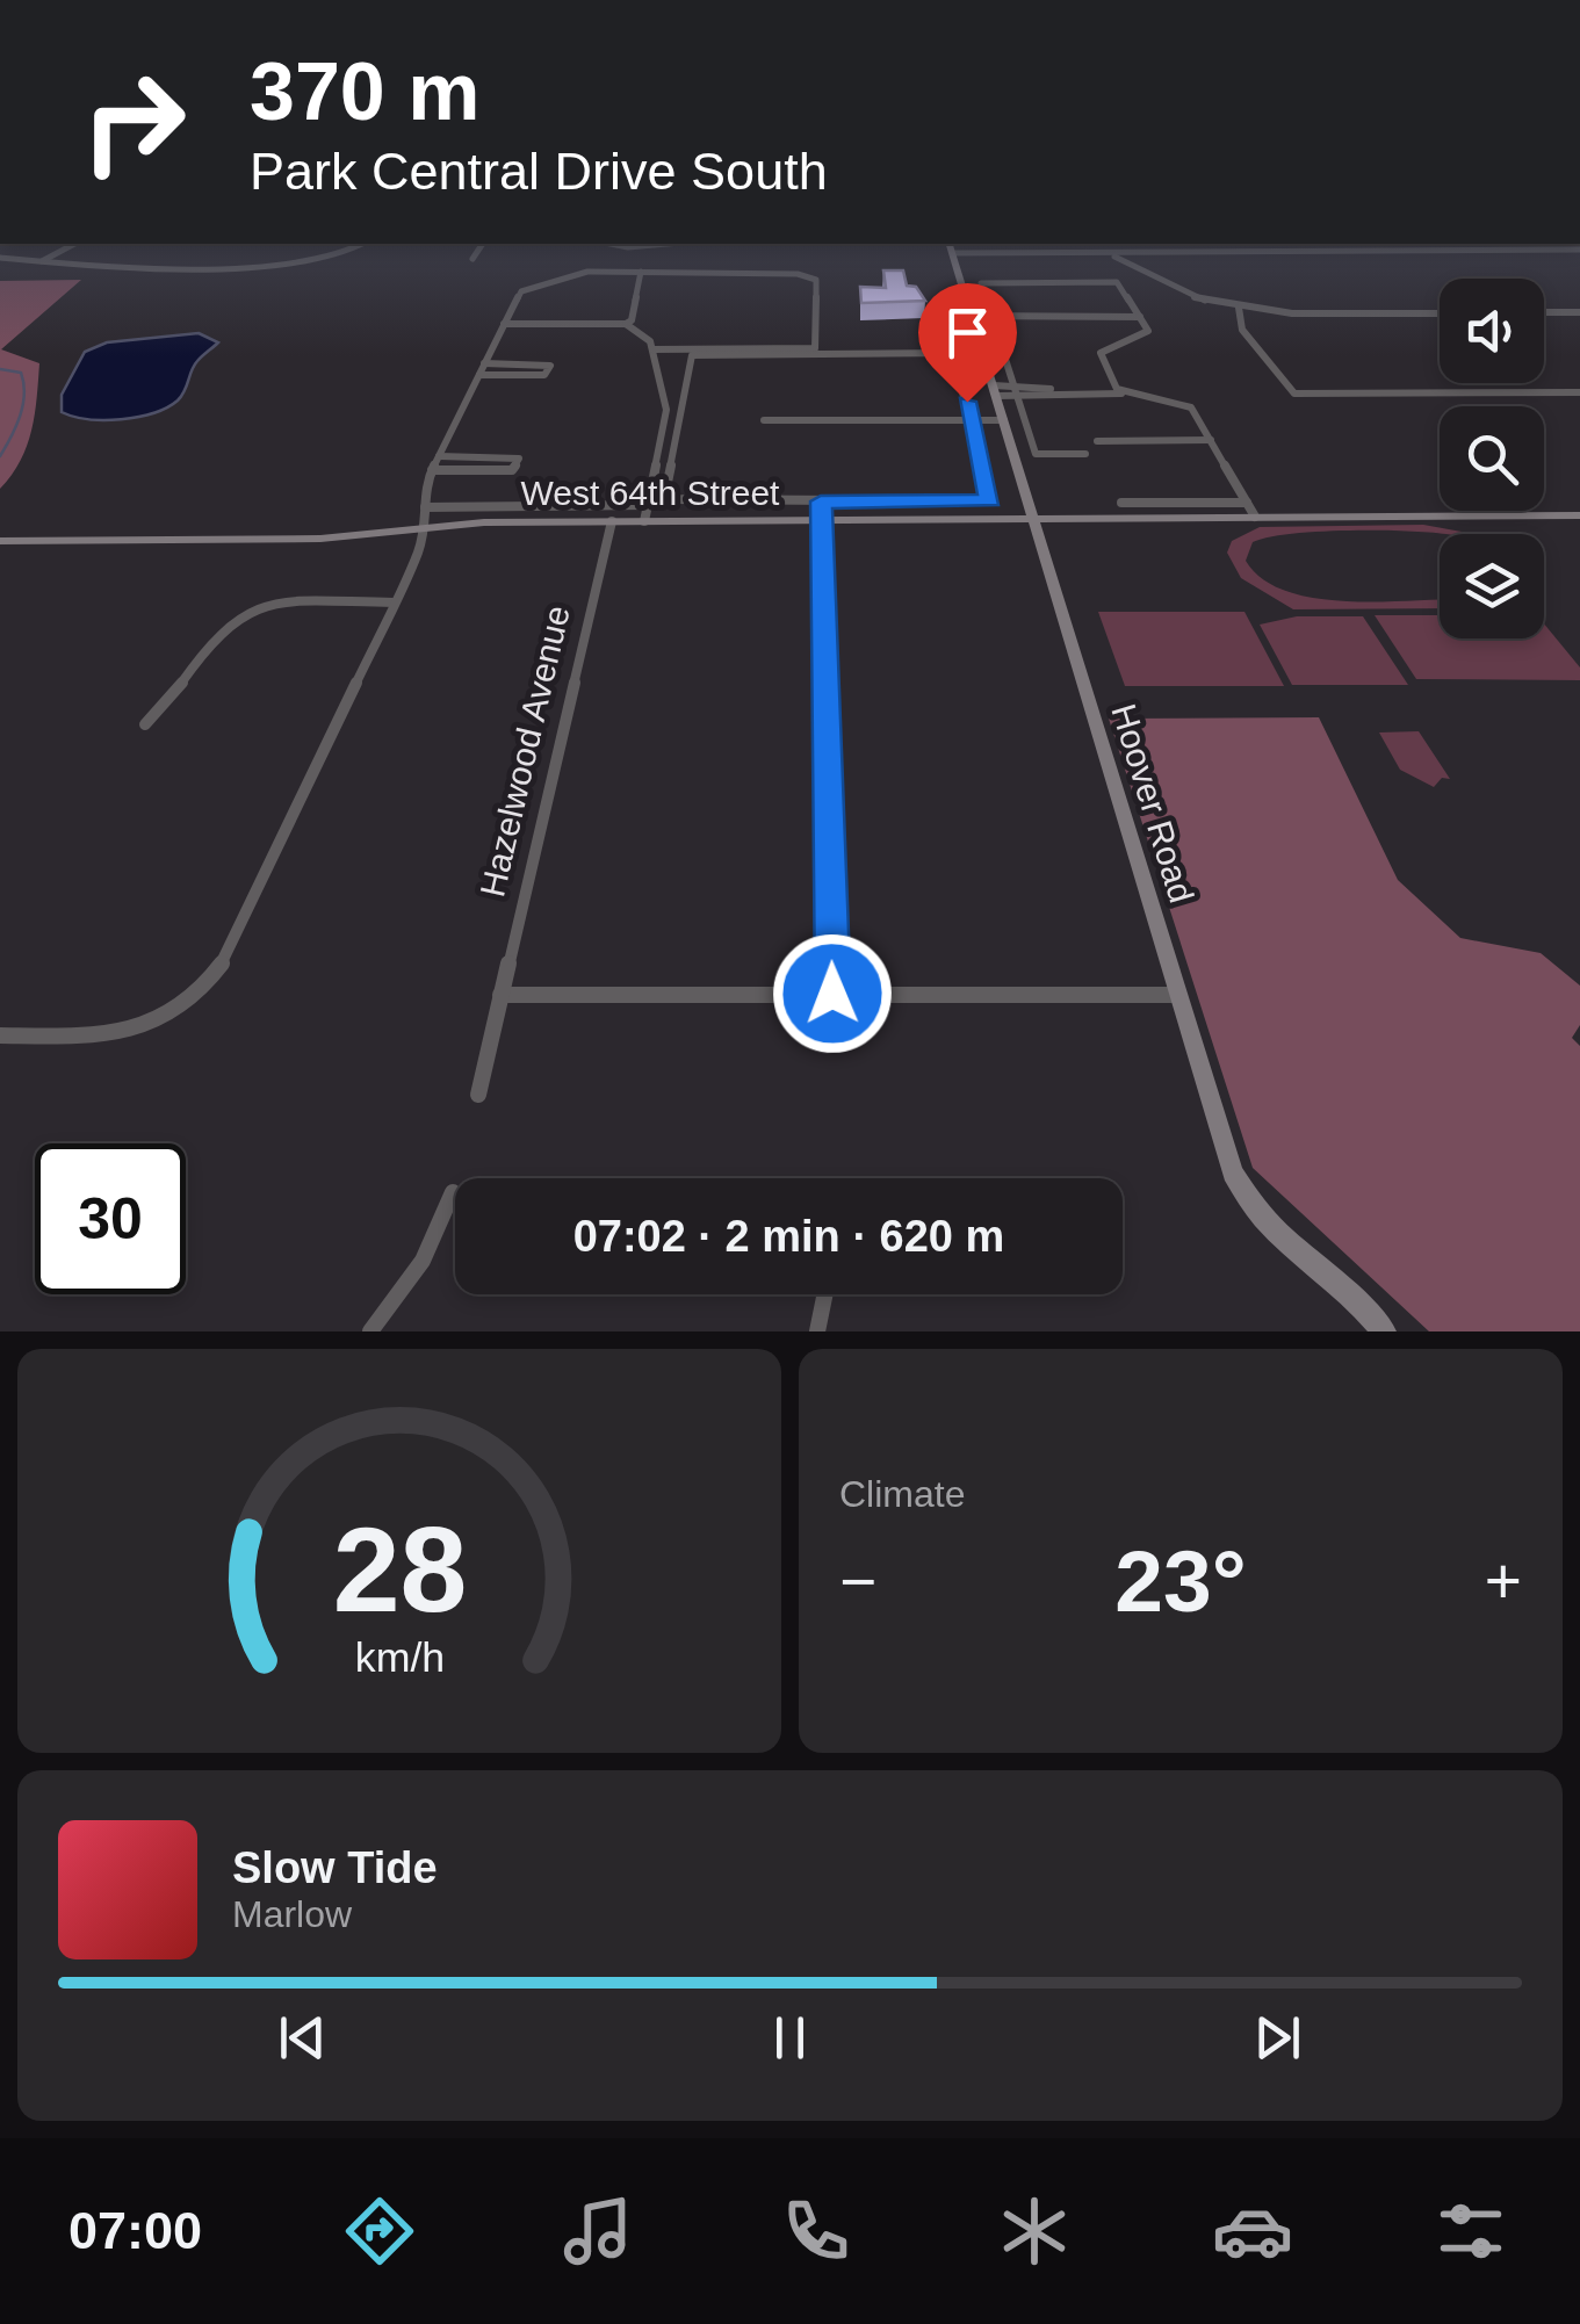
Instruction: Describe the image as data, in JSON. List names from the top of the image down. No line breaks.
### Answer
{"streets":{"street":["West 64th Street","Hazelwood Avenue","Hoover Road"]},"crossings":[["West 64th Street","Hazelwood Avenue"],["West 64th Street","Hoover Road"]],"page":{"turn":["370 m","Park Central Drive South"],"limit":"30","trip":"07:02 · 2 min · 620 m","tile":"Climate","heat":["−","23°","+"],"song":["Slow Tide","Marlow"],"tabs":"07:00","gauge":["28","km/h"]}}
